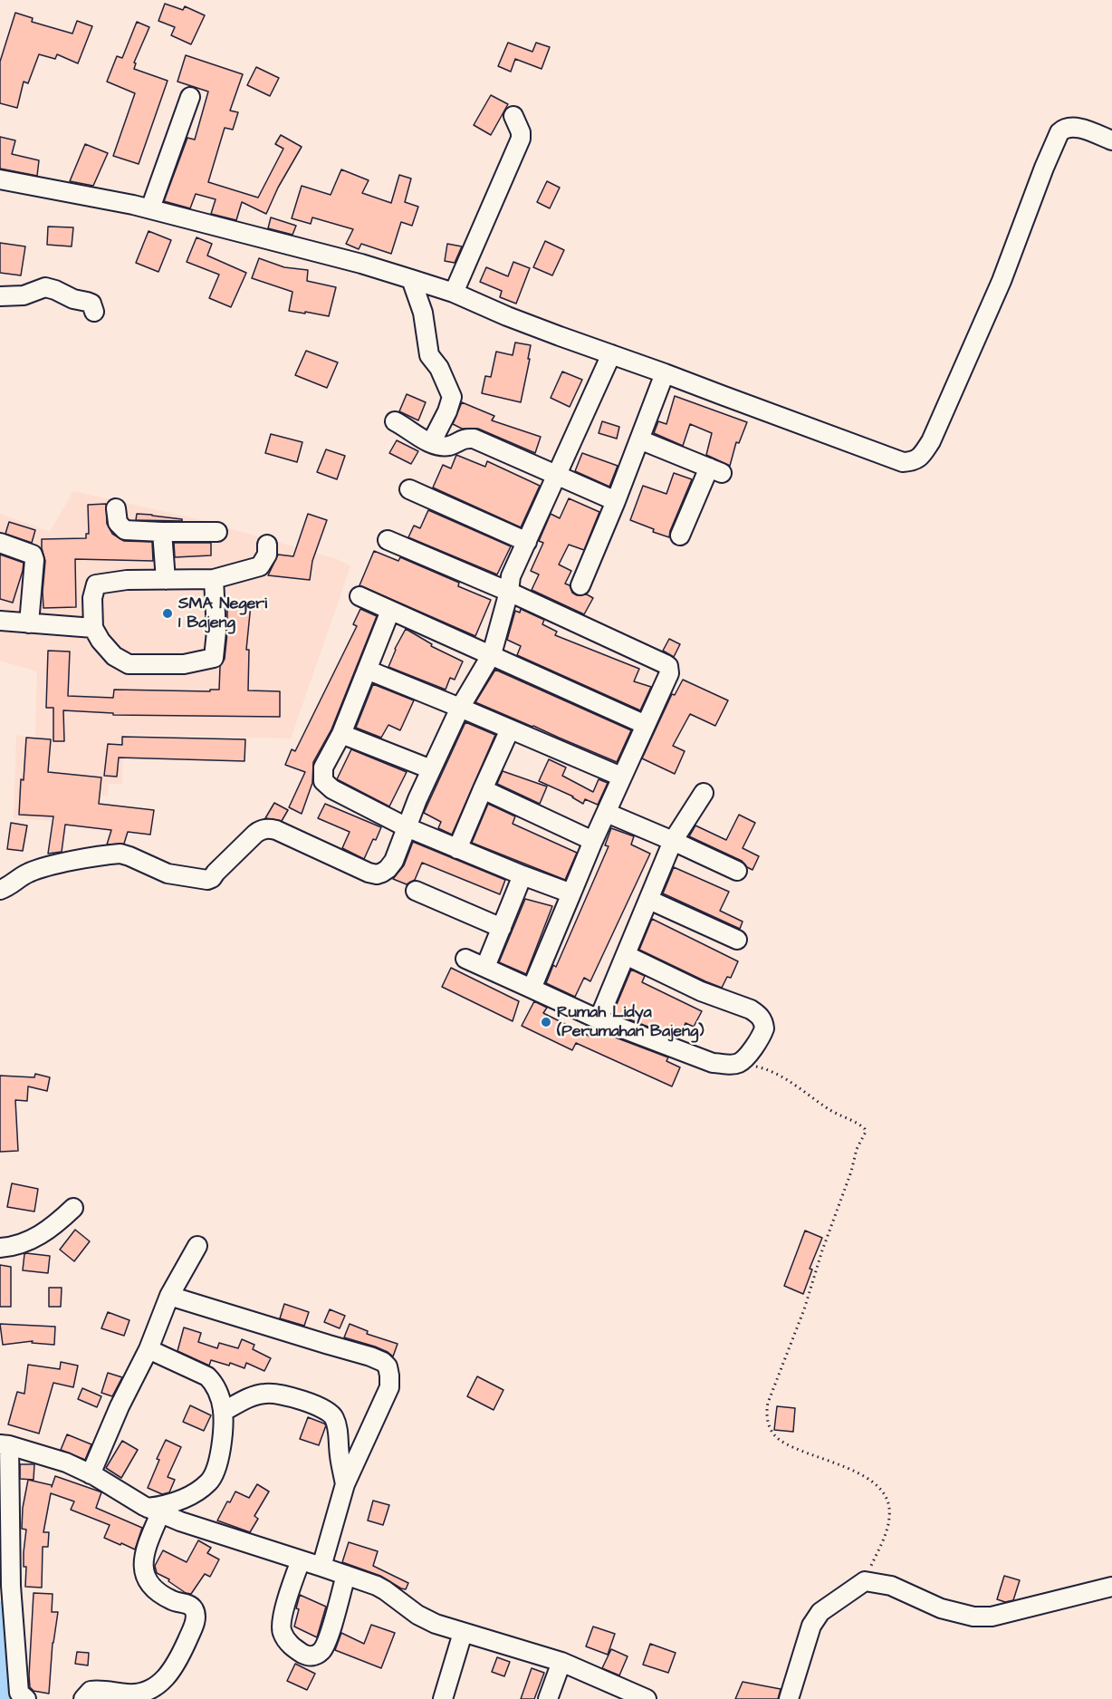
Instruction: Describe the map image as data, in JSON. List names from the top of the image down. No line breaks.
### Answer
{"places":["SMA Negeri 1 Bajeng","Rumah Lidya (Perumahan Bajeng)"]}
